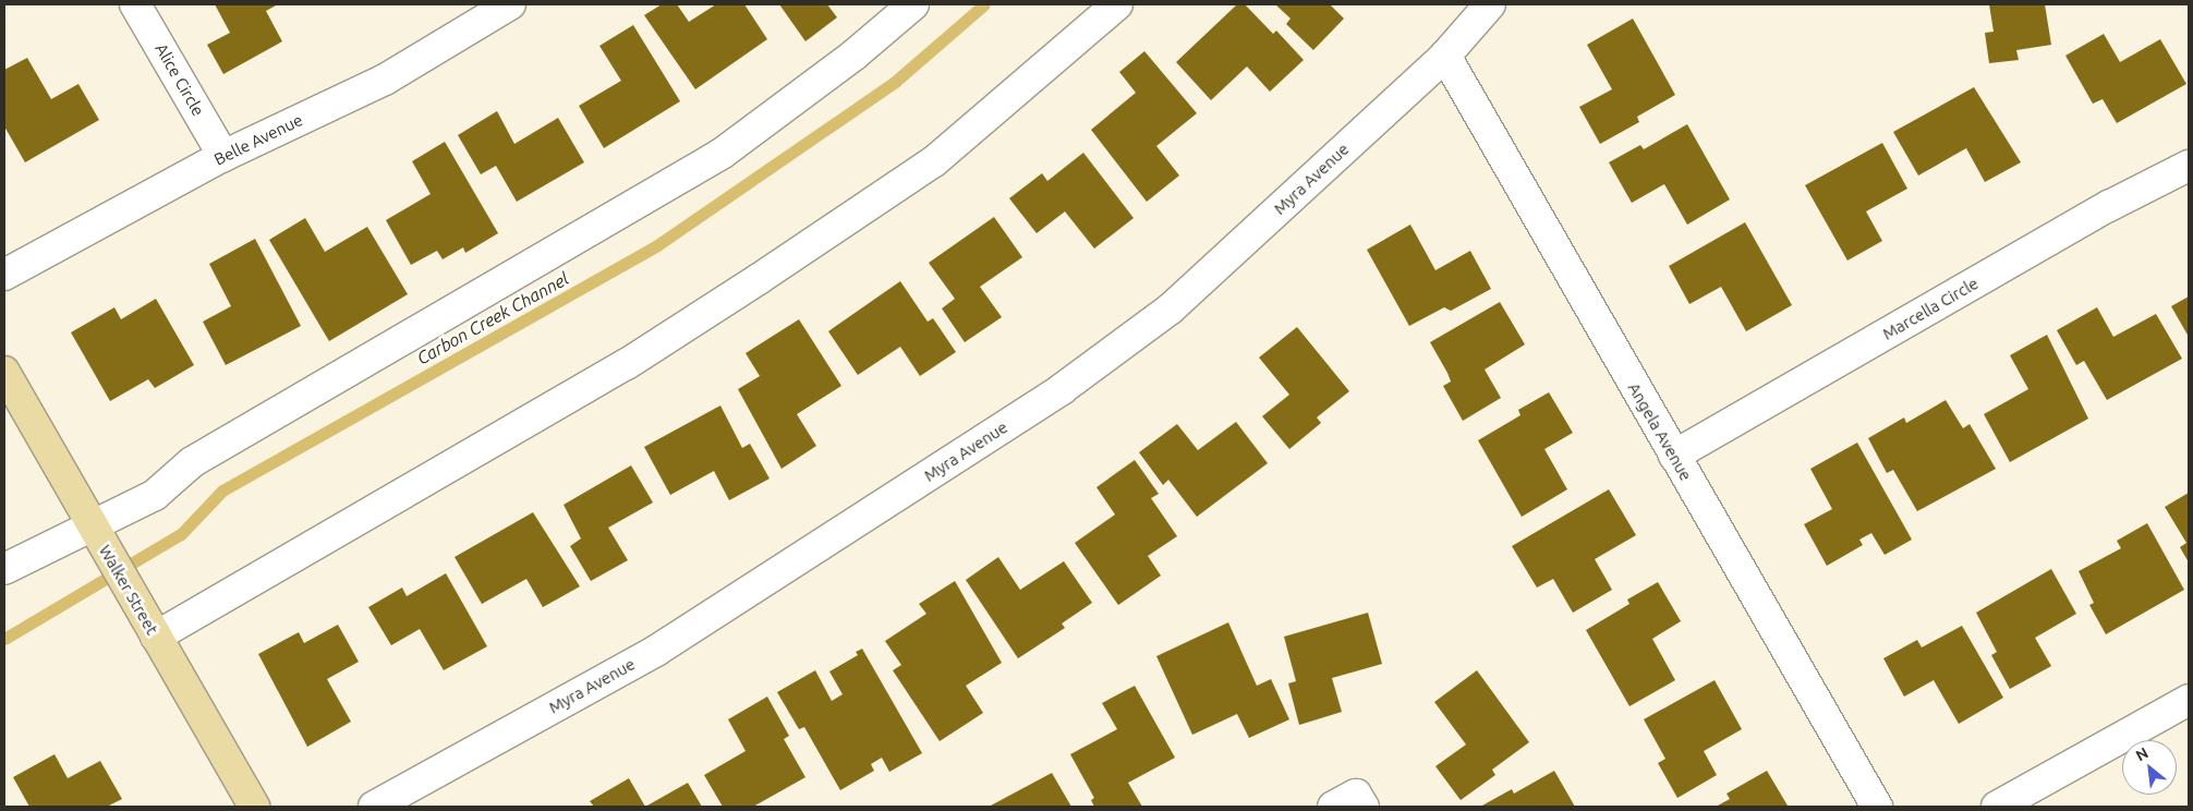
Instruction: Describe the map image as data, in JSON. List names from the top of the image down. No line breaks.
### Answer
{"streets":{"main road":["Walker Street"],"street":["Alice Circle","Belle Avenue","Myra Avenue","Marcella Circle","Angela Avenue"]},"crossings":[["Alice Circle","Belle Avenue"],["Myra Avenue","Angela Avenue"],["Marcella Circle","Angela Avenue"]],"water":["Carbon Creek Channel"],"north":"top left"}
